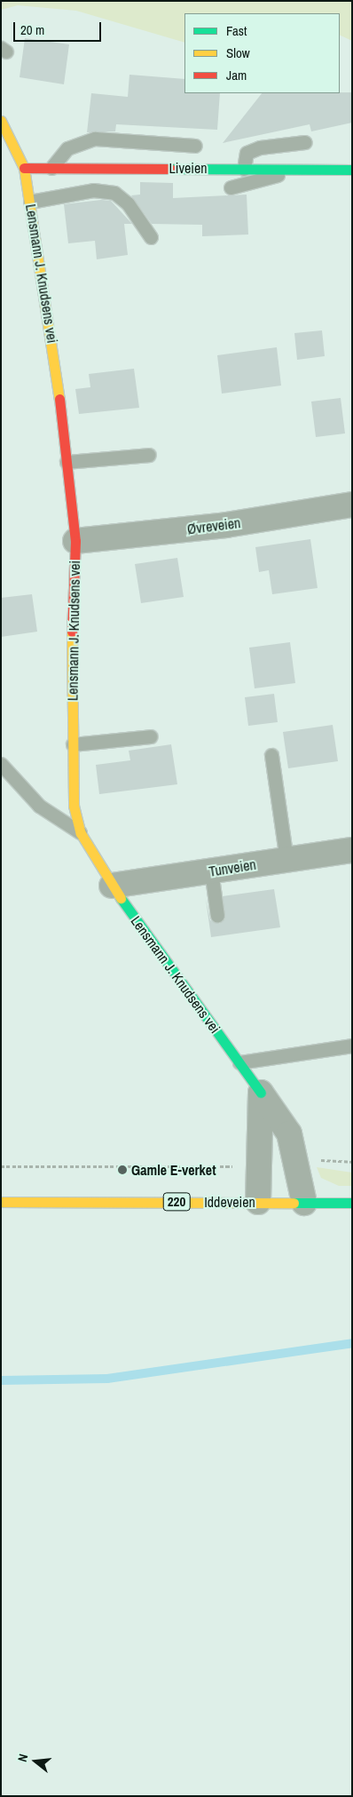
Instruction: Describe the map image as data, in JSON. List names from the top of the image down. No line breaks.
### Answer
{"streets":{"street":["Liveien","Lensmann J. Knudsens vei","Øvreveien","Tunveien","220","Iddeveien"]},"crossings":[["Liveien","Lensmann J. Knudsens vei"],["Lensmann J. Knudsens vei","Øvreveien"],["Lensmann J. Knudsens vei","Tunveien"],["Lensmann J. Knudsens vei","Iddeveien"]],"places":["Gamle E-verket"],"legend":["Fast","Slow","Jam"],"scale_bar":"20 m","north":"left"}
